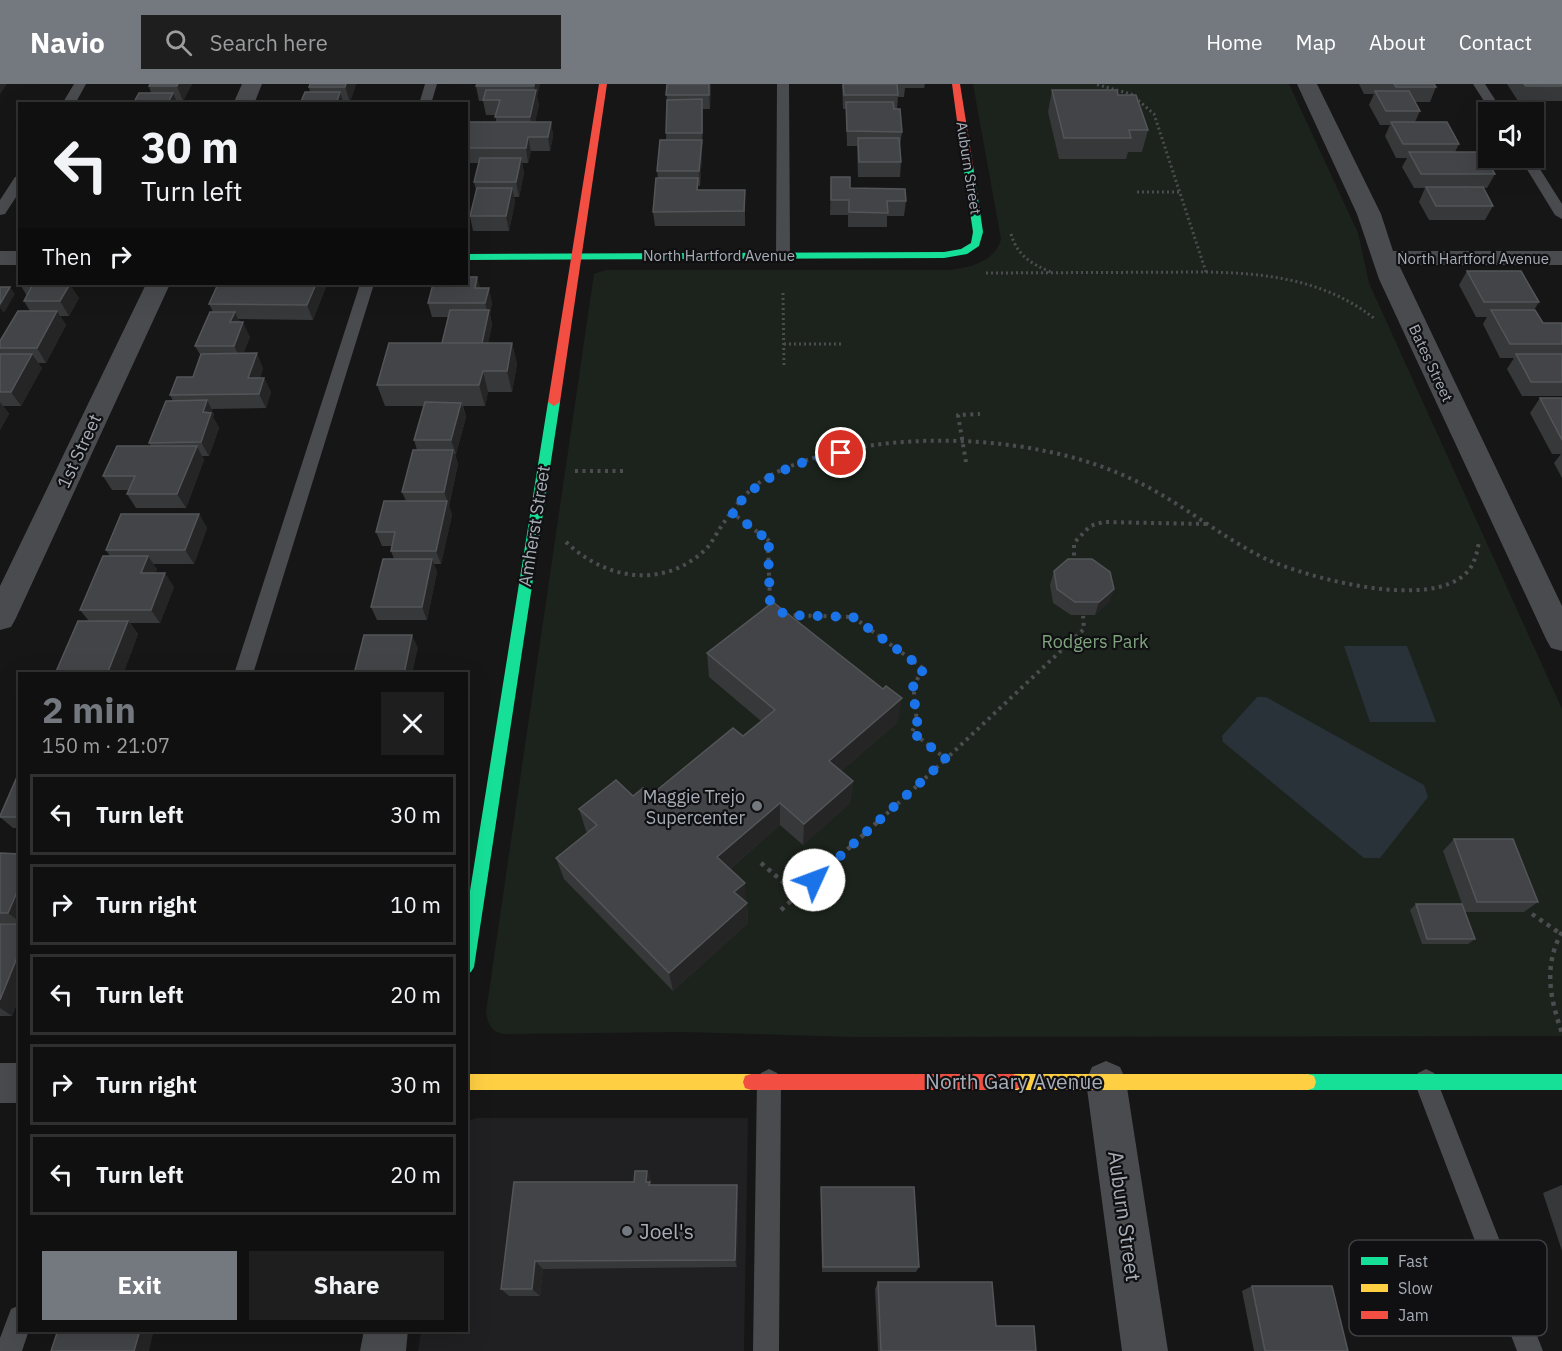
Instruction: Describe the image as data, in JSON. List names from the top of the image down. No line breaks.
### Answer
{"streets":{"street":["Auburn Street","North Hartford Avenue","Bates Street","1st Street","Amherst Street","North Gary Avenue"]},"crossings":[["Auburn Street","North Hartford Avenue"],["Auburn Street","North Gary Avenue"],["North Hartford Avenue","Bates Street"],["North Hartford Avenue","Amherst Street"]],"parks":["Rodgers Park"],"places":["Maggie Trejo Supercenter","Joel's"],"legend":["Fast","Slow","Jam"],"page":{"header":"Navio","search":"Search here","nav":["Home","Map","About","Contact"],"turn":["30 m","Turn left"],"then":"Then","heading":["2 min","150 m · 21:07"],"list":[{"name":"Turn left","value":"30 m"},{"name":"Turn right","value":"10 m"},{"name":"Turn left","value":"20 m"},{"name":"Turn right","value":"30 m"},{"name":"Turn left","value":"20 m"}],"buttons":["Exit","Share"]}}
